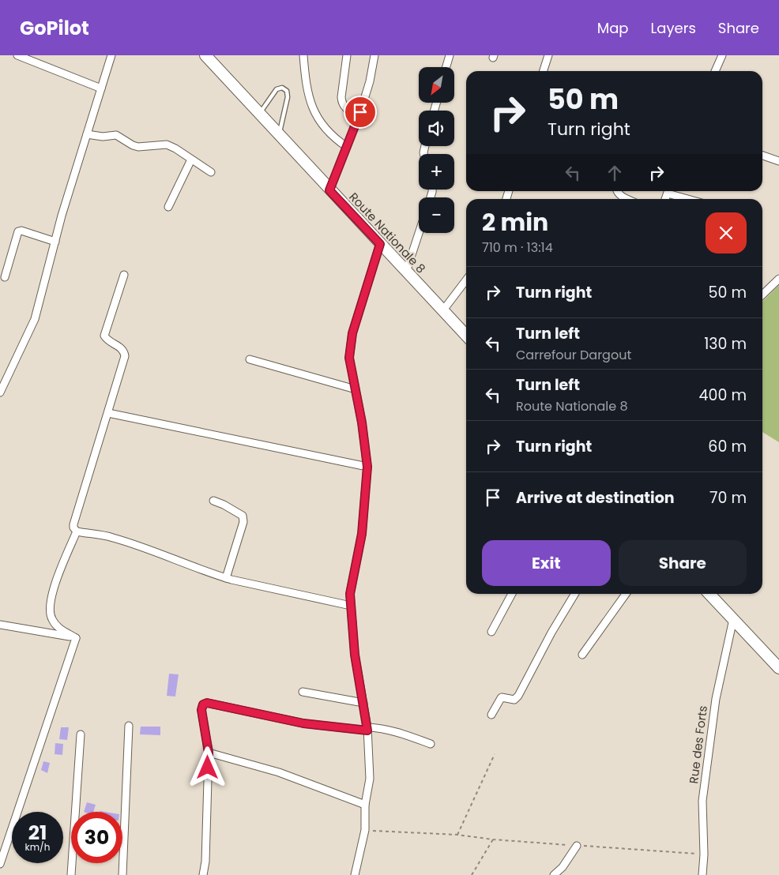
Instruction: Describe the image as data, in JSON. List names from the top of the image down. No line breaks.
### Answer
{"streets":{"main road":["Route Nationale 8"],"street":["Rue des Forts"]},"north":"bottom left","page":{"header":"GoPilot","nav":["Map","Layers","Share"],"map_buttons":["+","−"],"turn":["50 m","Turn right"],"heading":["2 min","710 m · 13:14"],"list":[{"name":"Turn right","value":"50 m"},{"name":"Turn left","note":"Carrefour Dargout","value":"130 m"},{"name":"Turn left","note":"Route Nationale 8","value":"400 m"},{"name":"Turn right","value":"60 m"},{"name":"Arrive at destination","value":"70 m"}],"buttons":["Exit","Share"],"speed":"21 km/h","limit":"30"}}
